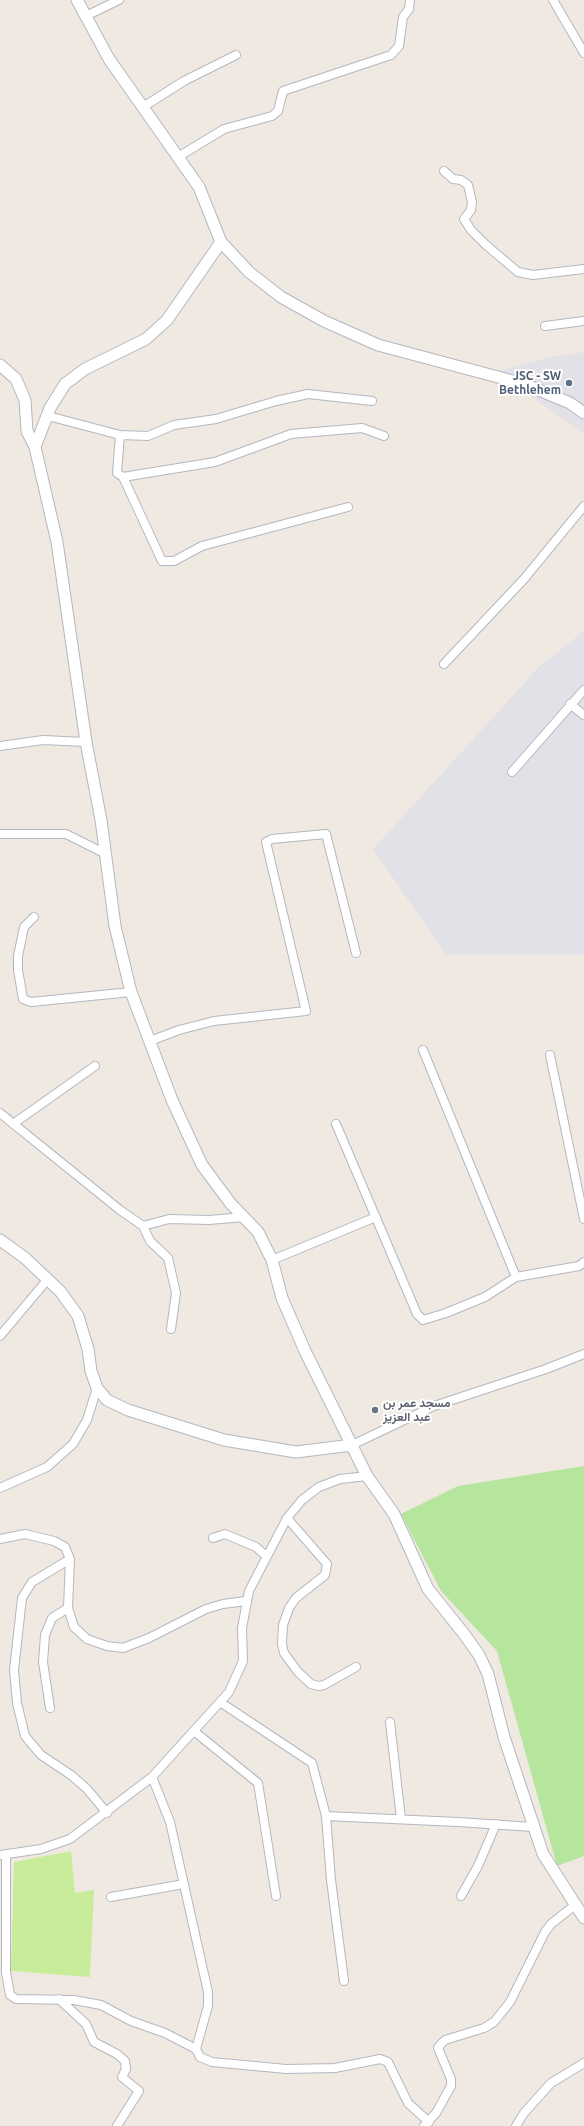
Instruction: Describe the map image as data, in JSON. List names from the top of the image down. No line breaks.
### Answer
{"places":["JSC - SW Bethlehem","مسجد عمر بن عبد العزيز"]}
